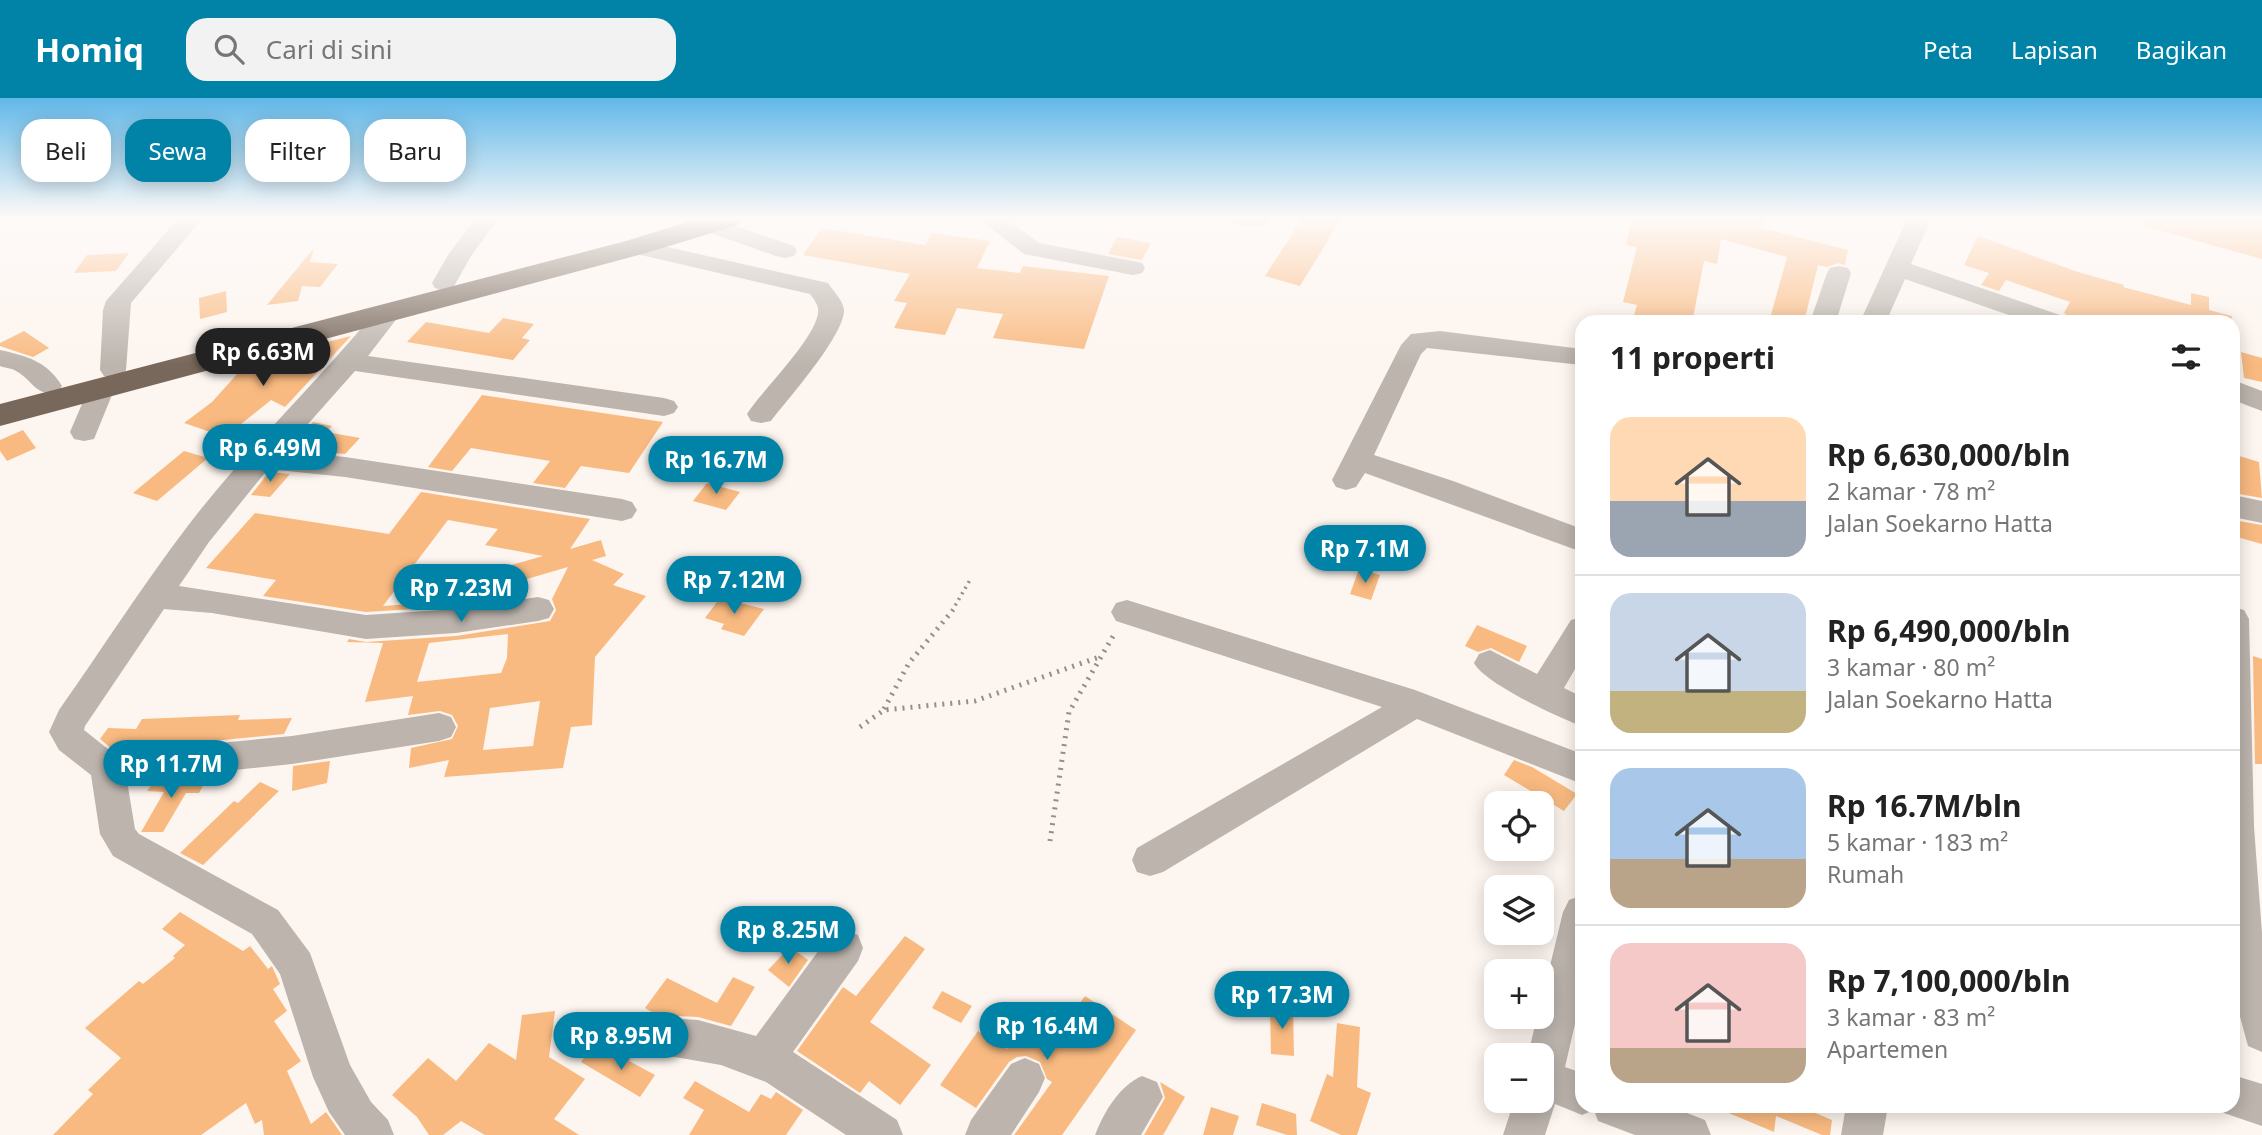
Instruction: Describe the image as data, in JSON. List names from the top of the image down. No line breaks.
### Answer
{"page":{"header":"Homiq","search":"Cari di sini","nav":["Peta","Lapisan","Bagikan"],"chip":["Beli","Sewa","Filter","Baru"],"heading":"11 properti","price":["Rp 6.63M","Rp 6.49M","Rp 16.7M","Rp 7.1M","Rp 7.12M","Rp 7.23M","Rp 11.7M","Rp 8.25M","Rp 17.3M","Rp 16.4M","Rp 8.95M"],"list":[{"name":"Rp 6,630,000/bln","note":"2 kamar · 78 m² · Jalan Soekarno Hatta"},{"name":"Rp 6,490,000/bln","note":"3 kamar · 80 m² · Jalan Soekarno Hatta"},{"name":"Rp 16.7M/bln","note":"5 kamar · 183 m² · Rumah"},{"name":"Rp 7,100,000/bln","note":"3 kamar · 83 m² · Apartemen"}],"map_buttons":["+","−"]}}
